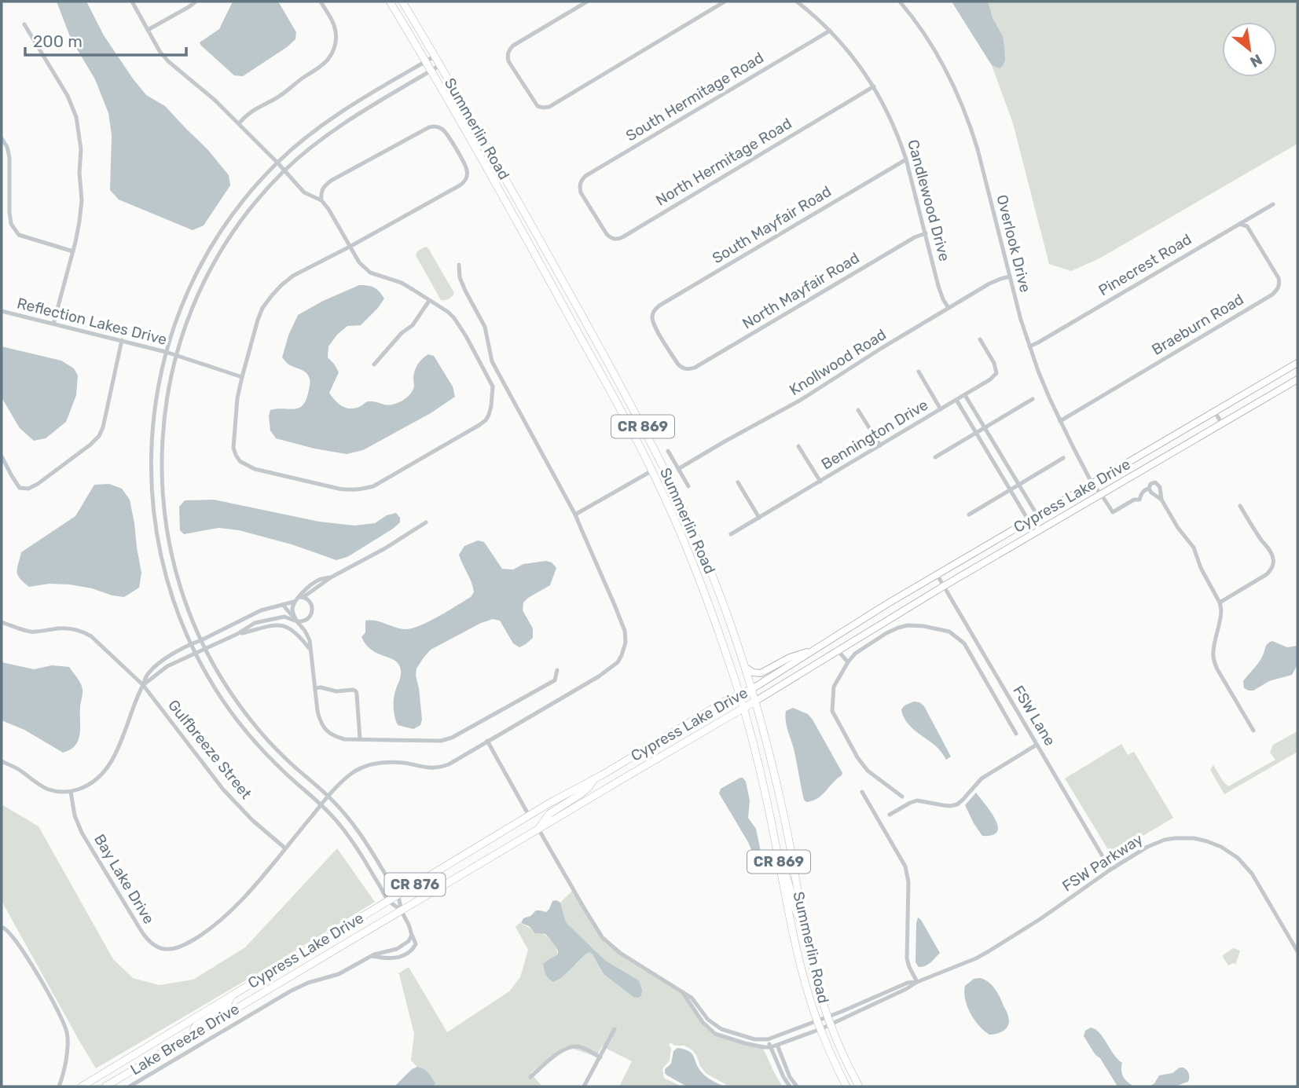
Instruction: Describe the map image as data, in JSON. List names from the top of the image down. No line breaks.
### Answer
{"streets":{"main road":["Summerlin Road","CR 869","Cypress Lake Drive","CR 876"],"street":["South Hermitage Road","North Hermitage Road","Candlewood Drive","South Mayfair Road","Overlook Drive","Pinecrest Road","North Mayfair Road","Reflection Lakes Drive","Braeburn Road","Knollwood Road","Bennington Drive","FSW Lane","Gulfbreeze Street","FSW Parkway","Bay Lake Drive","Lake Breeze Drive"]},"crossings":[["South Hermitage Road","North Hermitage Road"],["South Hermitage Road","Candlewood Drive"],["Summerlin Road","Cypress Lake Drive"],["Summerlin Road","FSW Parkway"],["North Hermitage Road","Candlewood Drive"],["Candlewood Drive","South Mayfair Road"],["Candlewood Drive","North Mayfair Road"],["Candlewood Drive","Knollwood Road"],["South Mayfair Road","North Mayfair Road"],["Overlook Drive","Pinecrest Road"],["Overlook Drive","Braeburn Road"],["Overlook Drive","Knollwood Road"],["Overlook Drive","Cypress Lake Drive"],["Pinecrest Road","Braeburn Road"],["Cypress Lake Drive","FSW Lane"],["FSW Lane","FSW Parkway"],["Gulfbreeze Street","Bay Lake Drive"]],"scale_bar":"200 m","north":"bottom right"}
